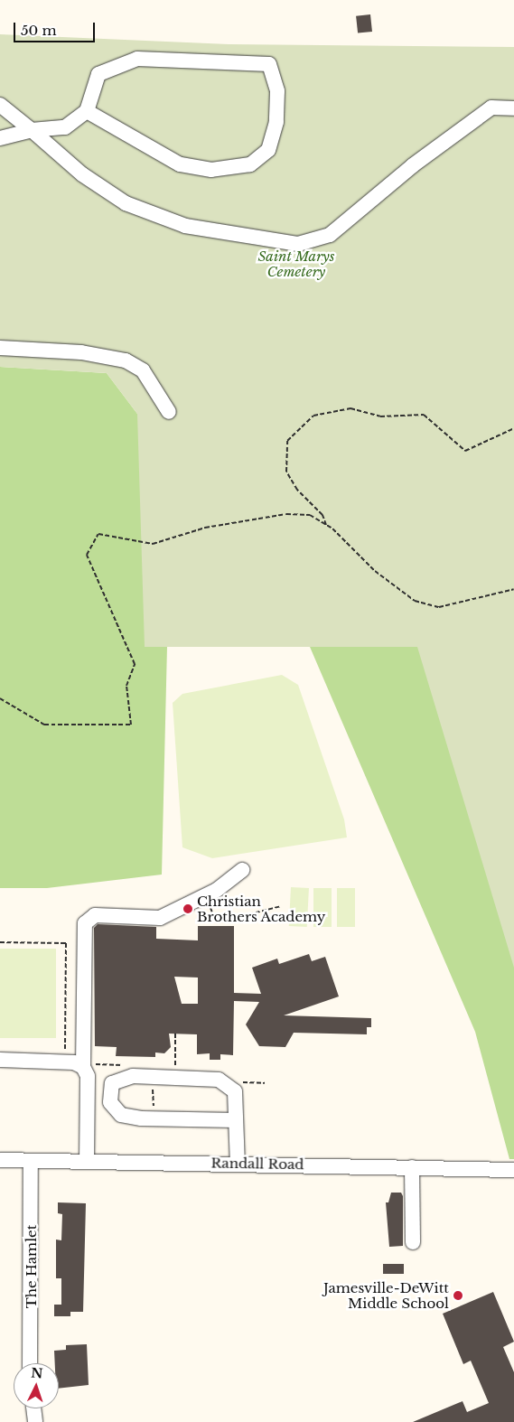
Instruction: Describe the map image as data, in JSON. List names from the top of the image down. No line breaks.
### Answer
{"streets":{"street":["Randall Road","The Hamlet"]},"crossings":[["Randall Road","The Hamlet"]],"parks":["Saint Marys Cemetery"],"places":["Christian Brothers Academy","Jamesville-DeWitt Middle School"],"scale_bar":"50 m","north":"top"}
